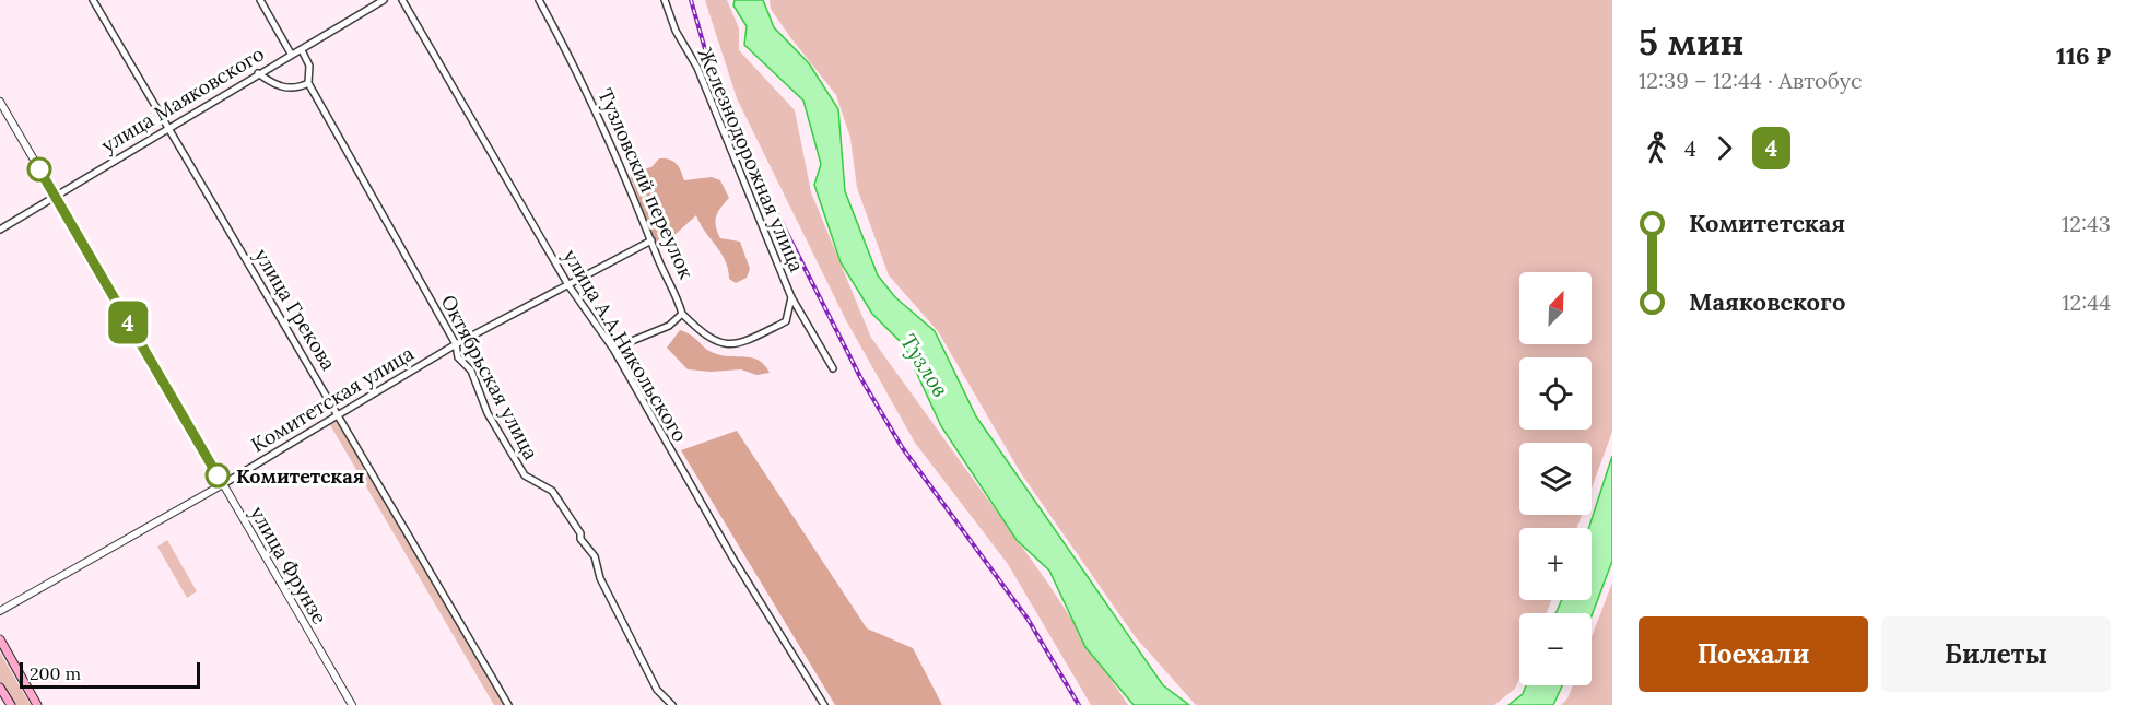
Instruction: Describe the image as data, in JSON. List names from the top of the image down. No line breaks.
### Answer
{"streets":{"street":["улица Маяковского","Железнодорожная улица","Тузловский переулок","улица Грекова","улица А.А.Никольского","Октябрьская улица","Комитетская улица","улица Фрунзе"]},"crossings":[["улица Маяковского","улица Грекова"],["улица Маяковского","Октябрьская улица"],["улица Маяковского","улица Фрунзе"],["Железнодорожная улица","Тузловский переулок"],["Тузловский переулок","Комитетская улица"],["улица Грекова","Комитетская улица"],["улица А.А.Никольского","Комитетская улица"],["Октябрьская улица","Комитетская улица"],["Комитетская улица","улица Фрунзе"]],"water":["Тузлов"],"places":["Комитетская"],"lines":["bus line 4"],"scale_bar":"200 m","north":"top right","page":{"on_map":"4","heading":["5 мин","12:39 – 12:44 · Автобус","116 ₽"],"legs":["4","4"],"list":[{"name":"Комитетская","value":"12:43"},{"name":"Маяковского","value":"12:44"}],"map_buttons":["+","−"],"buttons":["Поехали","Билеты"],"scale":"200 m"}}
